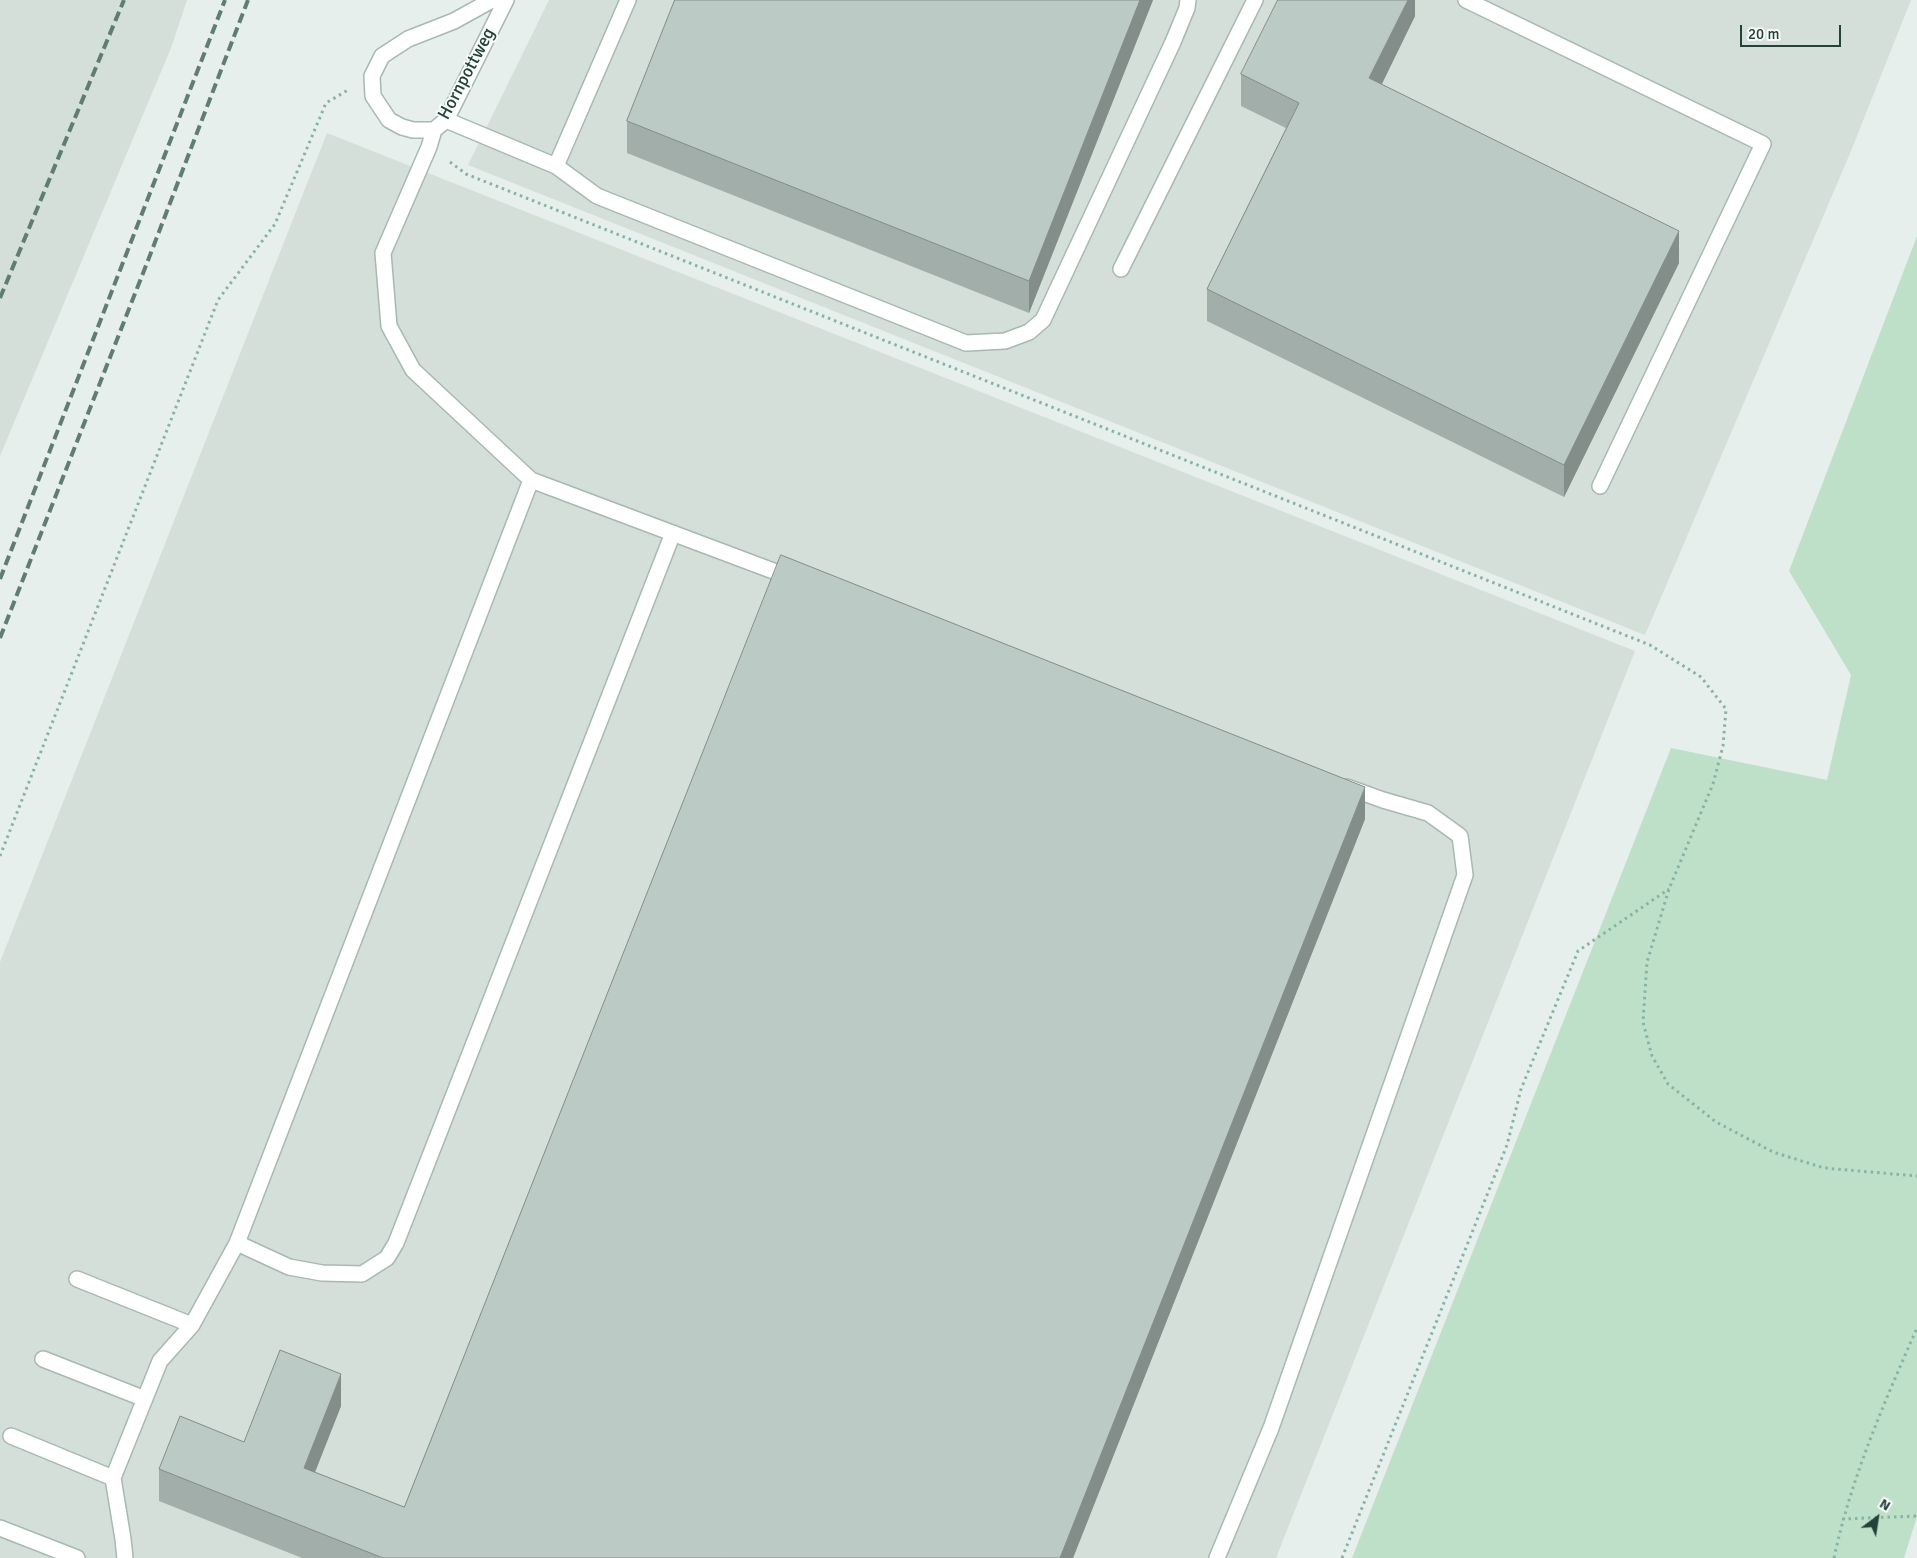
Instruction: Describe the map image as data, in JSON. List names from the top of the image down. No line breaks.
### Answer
{"streets":{"street":["Hornpottweg"]},"scale_bar":"20 m","north":"top right"}
